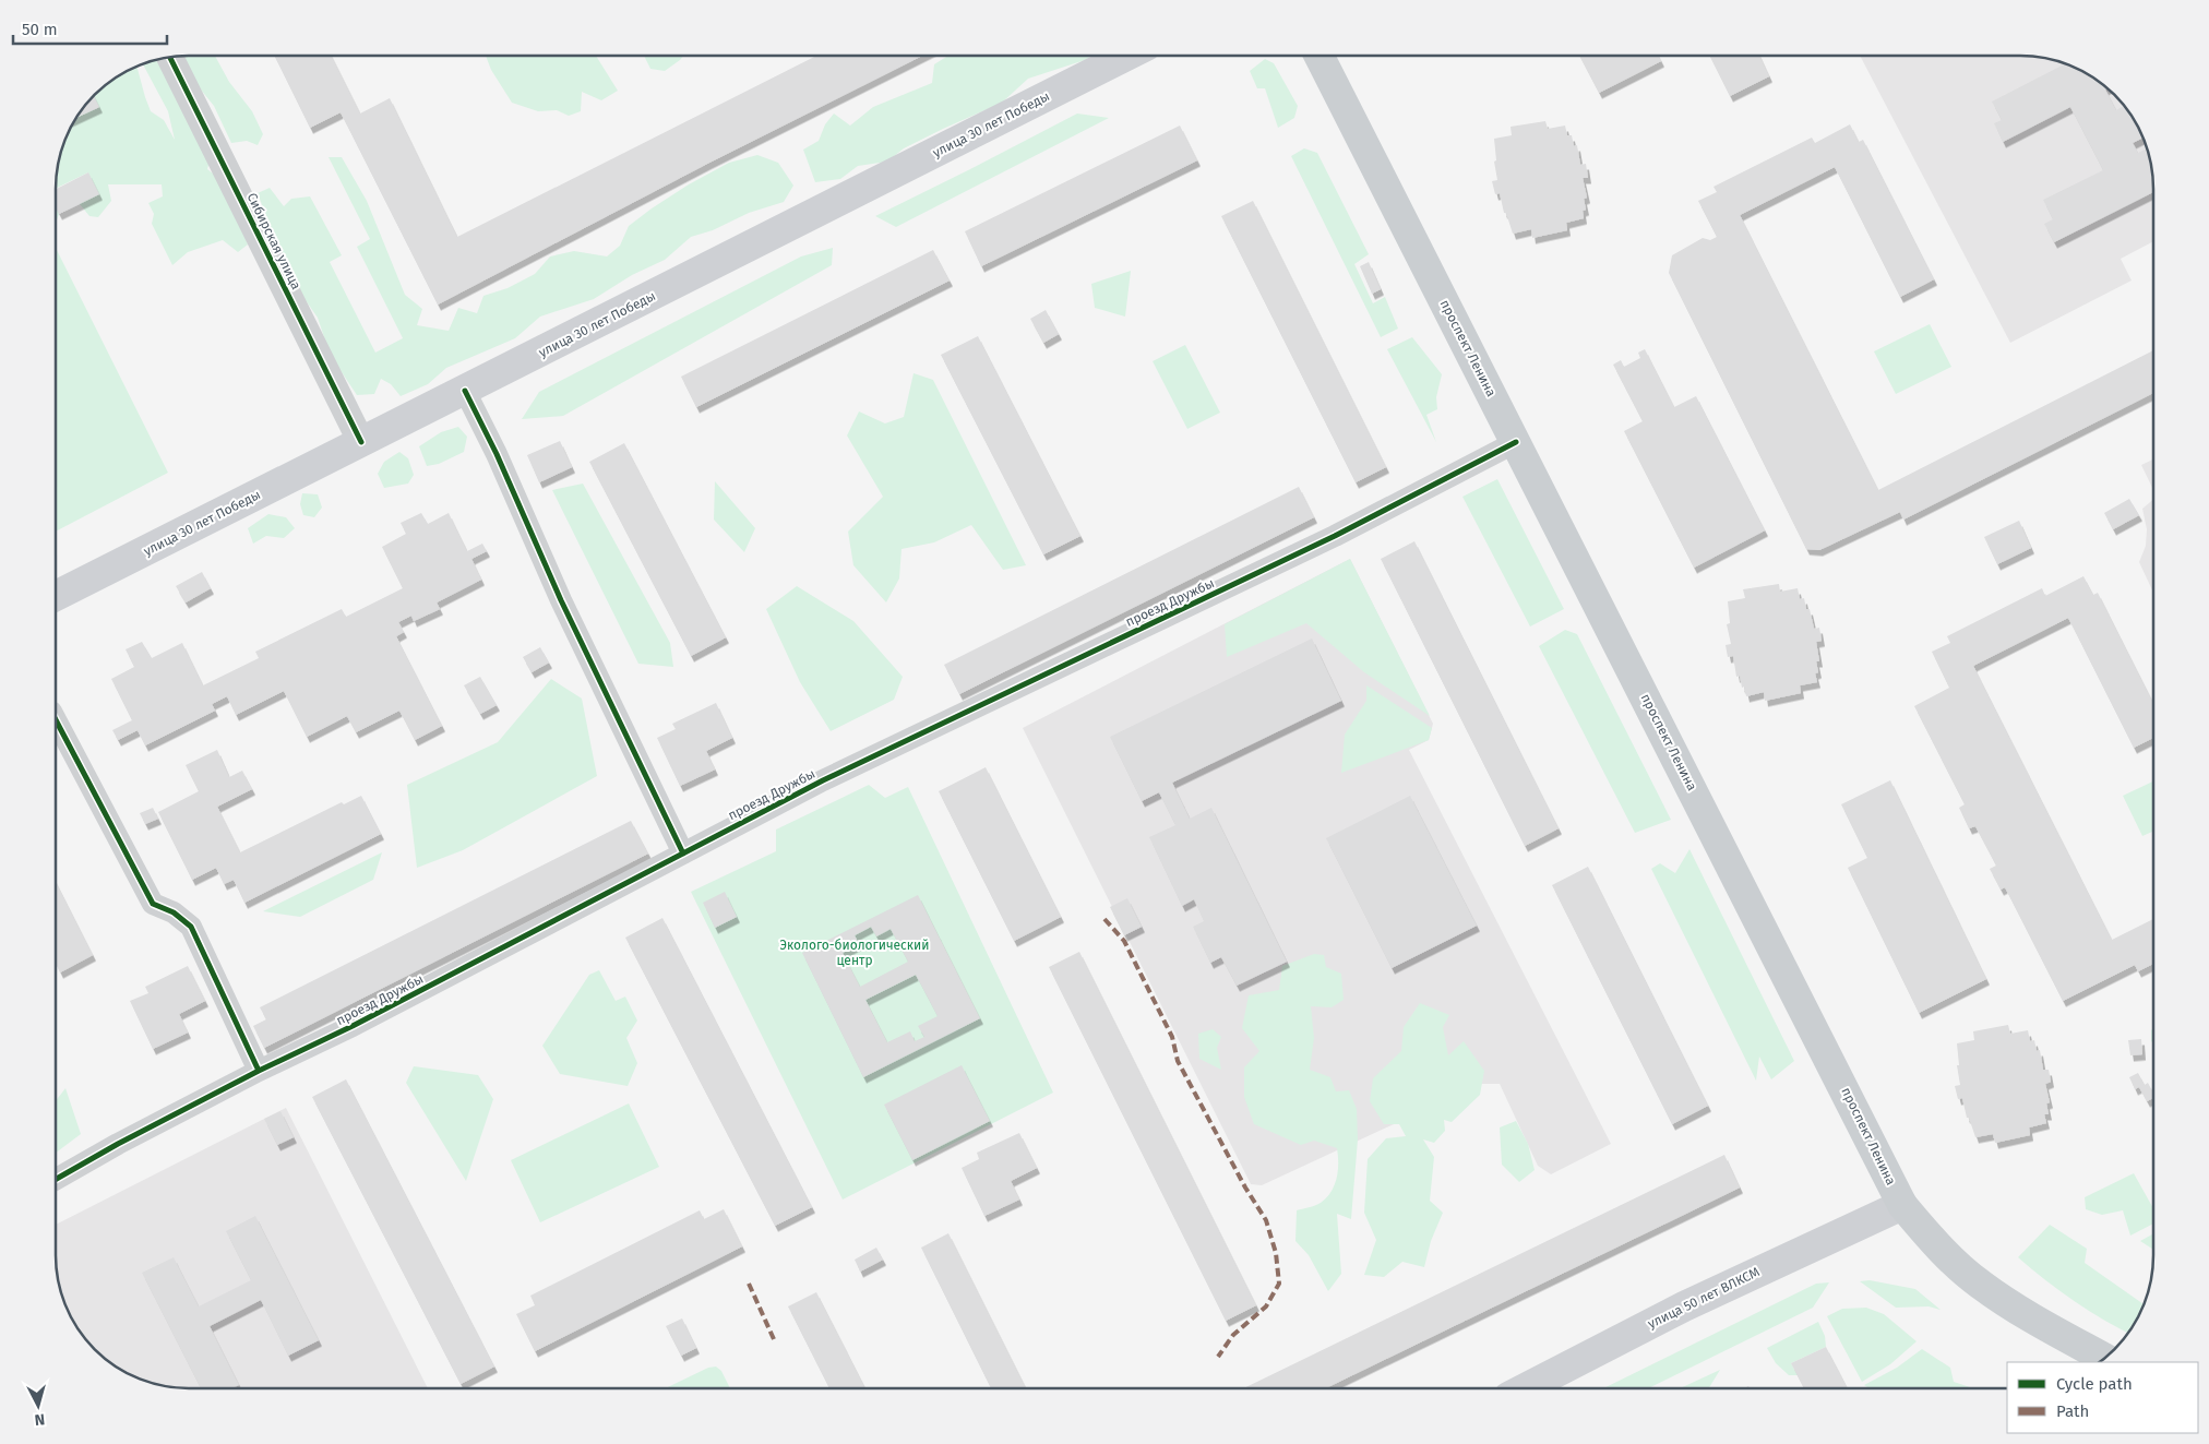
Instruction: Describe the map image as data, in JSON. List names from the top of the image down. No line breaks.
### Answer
{"streets":{"main road":["улица 30 лет Победы","проспект Ленина","улица 50 лет ВЛКСМ"],"street":["Сибирская улица","проезд Дружбы"]},"crossings":[["улица 30 лет Победы","Сибирская улица"],["проспект Ленина","проезд Дружбы"],["проспект Ленина","улица 50 лет ВЛКСМ"]],"parks":["Эколого-биологический центр"],"legend":["Cycle path","Path"],"scale_bar":"50 m","north":"bottom"}
